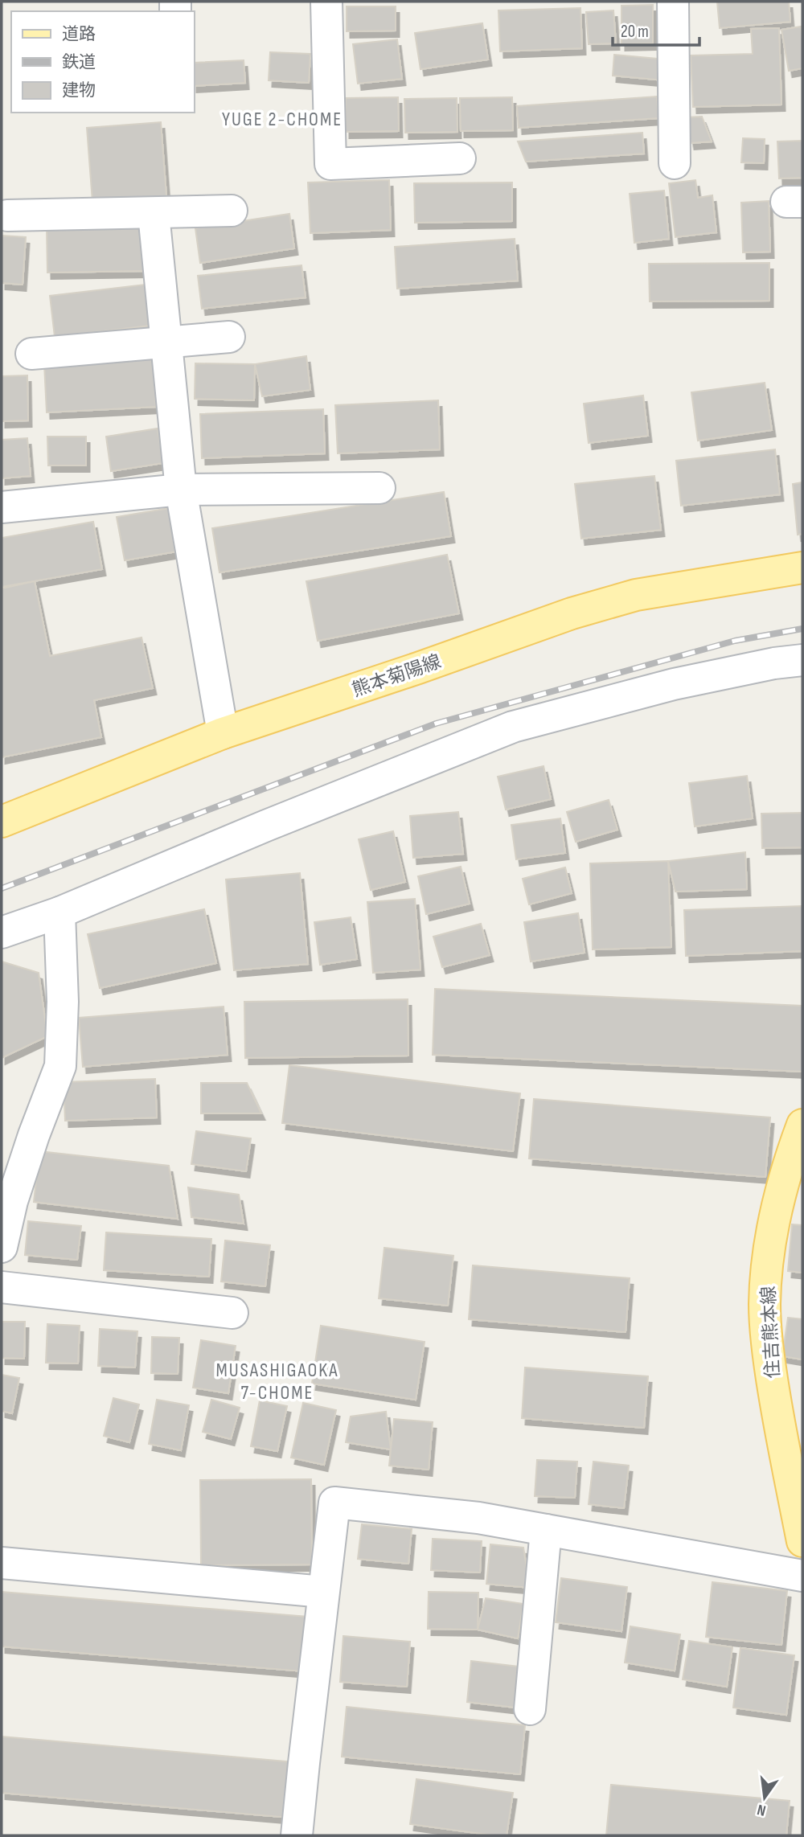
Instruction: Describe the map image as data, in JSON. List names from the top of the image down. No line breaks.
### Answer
{"streets":{"main road":["熊本菊陽線","住吉熊本線"]},"districts":["YUGE 2-CHOME","MUSASHIGAOKA 7-CHOME"],"legend":["道路","鉄道","建物"],"scale_bar":"20 m","north":"bottom"}
